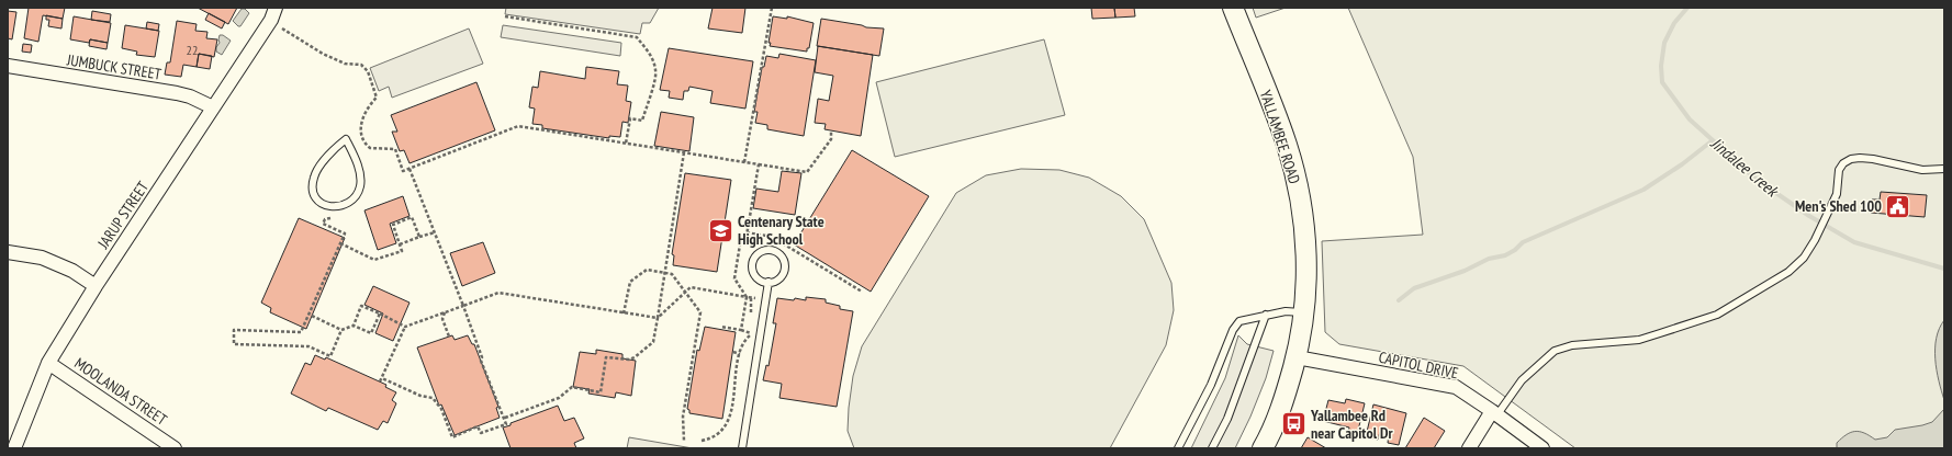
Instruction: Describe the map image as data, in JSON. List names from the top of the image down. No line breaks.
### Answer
{"streets":{"main road":["YALLAMBEE ROAD"],"street":["JUMBUCK STREET","JARUP STREET","CAPITOL DRIVE","MOOLANDA STREET"]},"crossings":[["JUMBUCK STREET","JARUP STREET"],["YALLAMBEE ROAD","CAPITOL DRIVE"],["JARUP STREET","MOOLANDA STREET"]],"water":["Jindalee Creek"],"places":{"public building":["Men's Shed 100"],"school or university":["Centenary State High School"],"bus stop":["Yallambee Rd near Capitol Dr"]},"house_numbers":["22"]}
